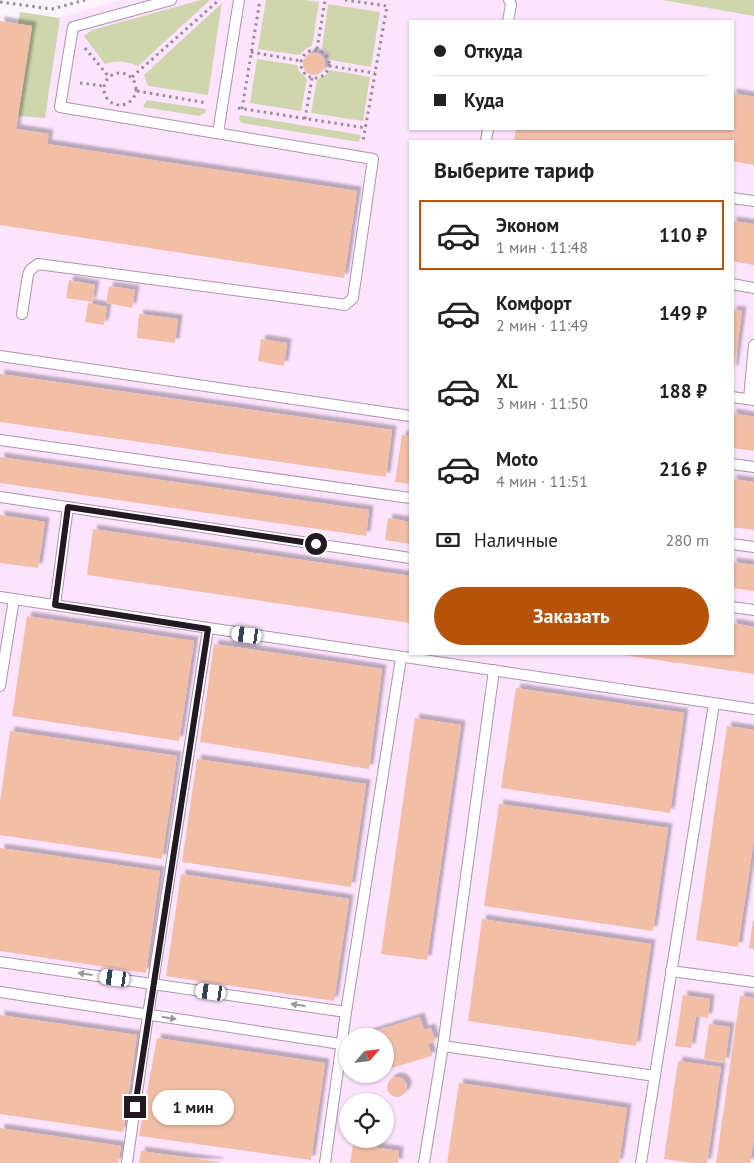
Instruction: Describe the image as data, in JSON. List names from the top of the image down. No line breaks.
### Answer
{"north":"top right","page":{"banner":["Откуда","Куда"],"heading":"Выберите тариф","list":[{"name":"Эконом","note":"1 мин · 11:48","value":"110 ₽"},{"name":"Комфорт","note":"2 мин · 11:49","value":"149 ₽"},{"name":"XL","note":"3 мин · 11:50","value":"188 ₽"},{"name":"Moto","note":"4 мин · 11:51","value":"216 ₽"}],"pay":["Наличные","280 m"],"buttons":"Заказать","bubble":"1 мин"}}
